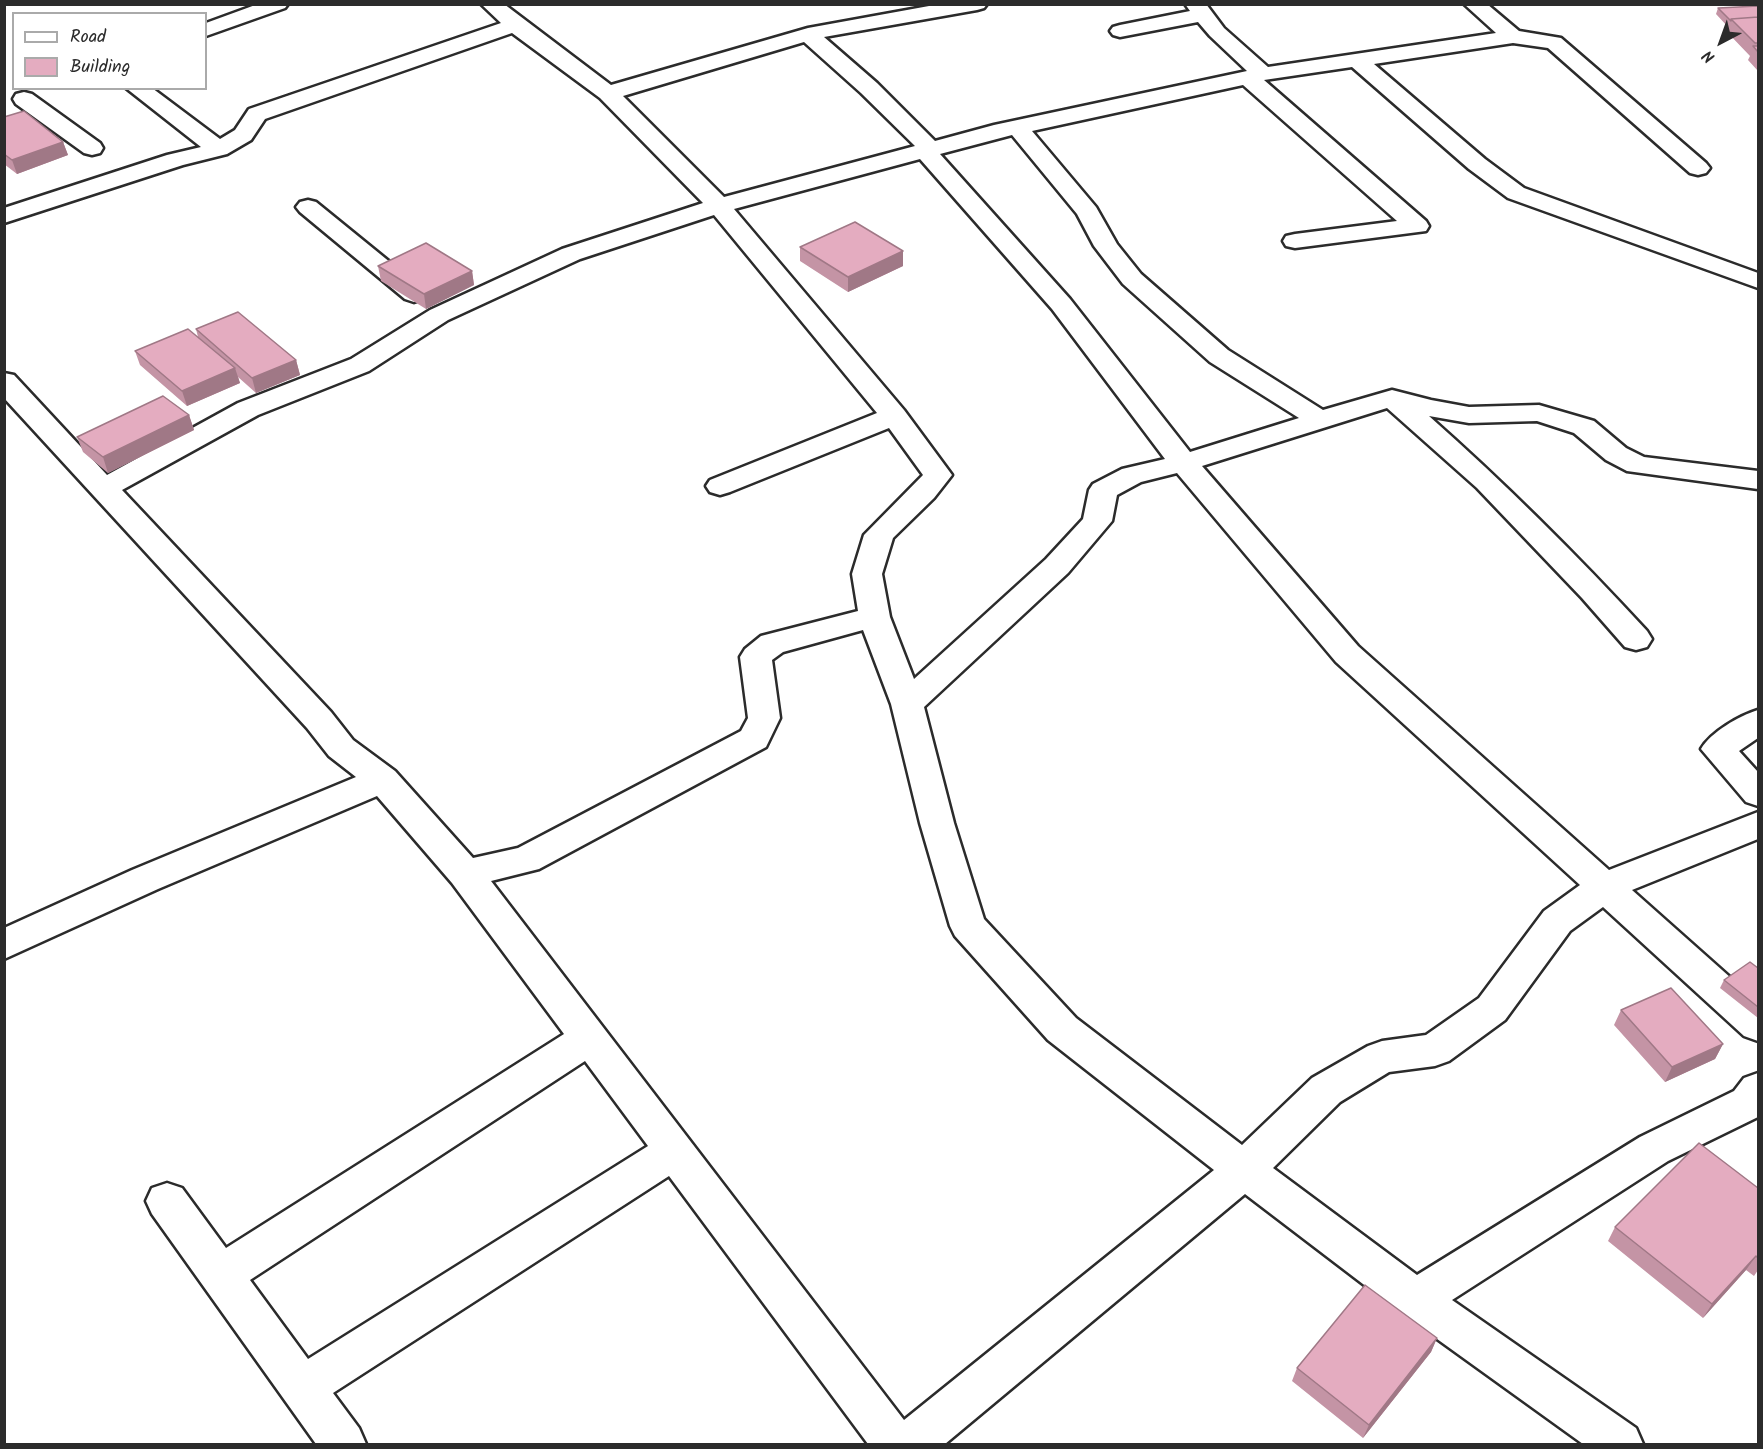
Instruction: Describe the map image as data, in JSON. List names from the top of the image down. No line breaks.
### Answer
{"legend":["Road","Building"],"north":"bottom left"}
